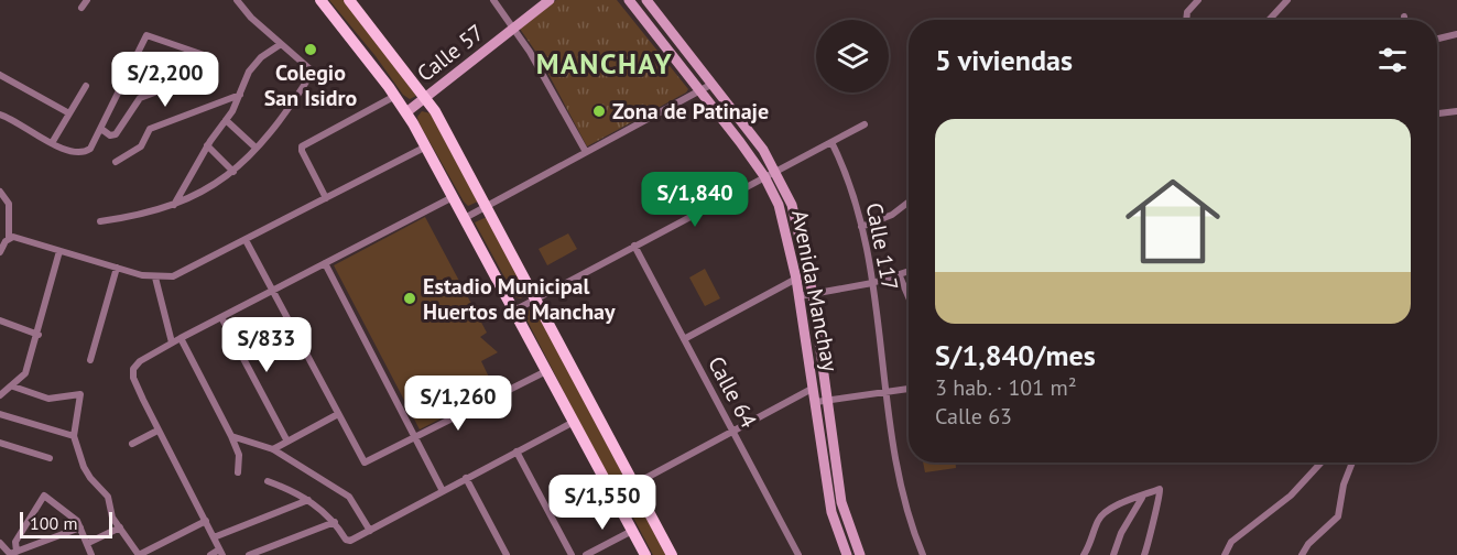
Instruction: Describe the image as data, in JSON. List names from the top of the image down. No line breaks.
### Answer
{"streets":{"street":["Calle 57","Calle 117","Avenida Manchay","Calle 64"]},"districts":["MANCHAY"],"places":["Colegio San Isidro","Zona de Patinaje","Estadio Municipal Huertos de Manchay"],"scale_bar":"100 m","page":{"heading":"5 viviendas","price":["S/2,200","S/1,840","S/833","S/1,260","S/1,550"],"list":[{"name":"S/1,840/mes","note":"3 hab. · 101 m² · Calle 63"}],"scale":"100 m"}}
